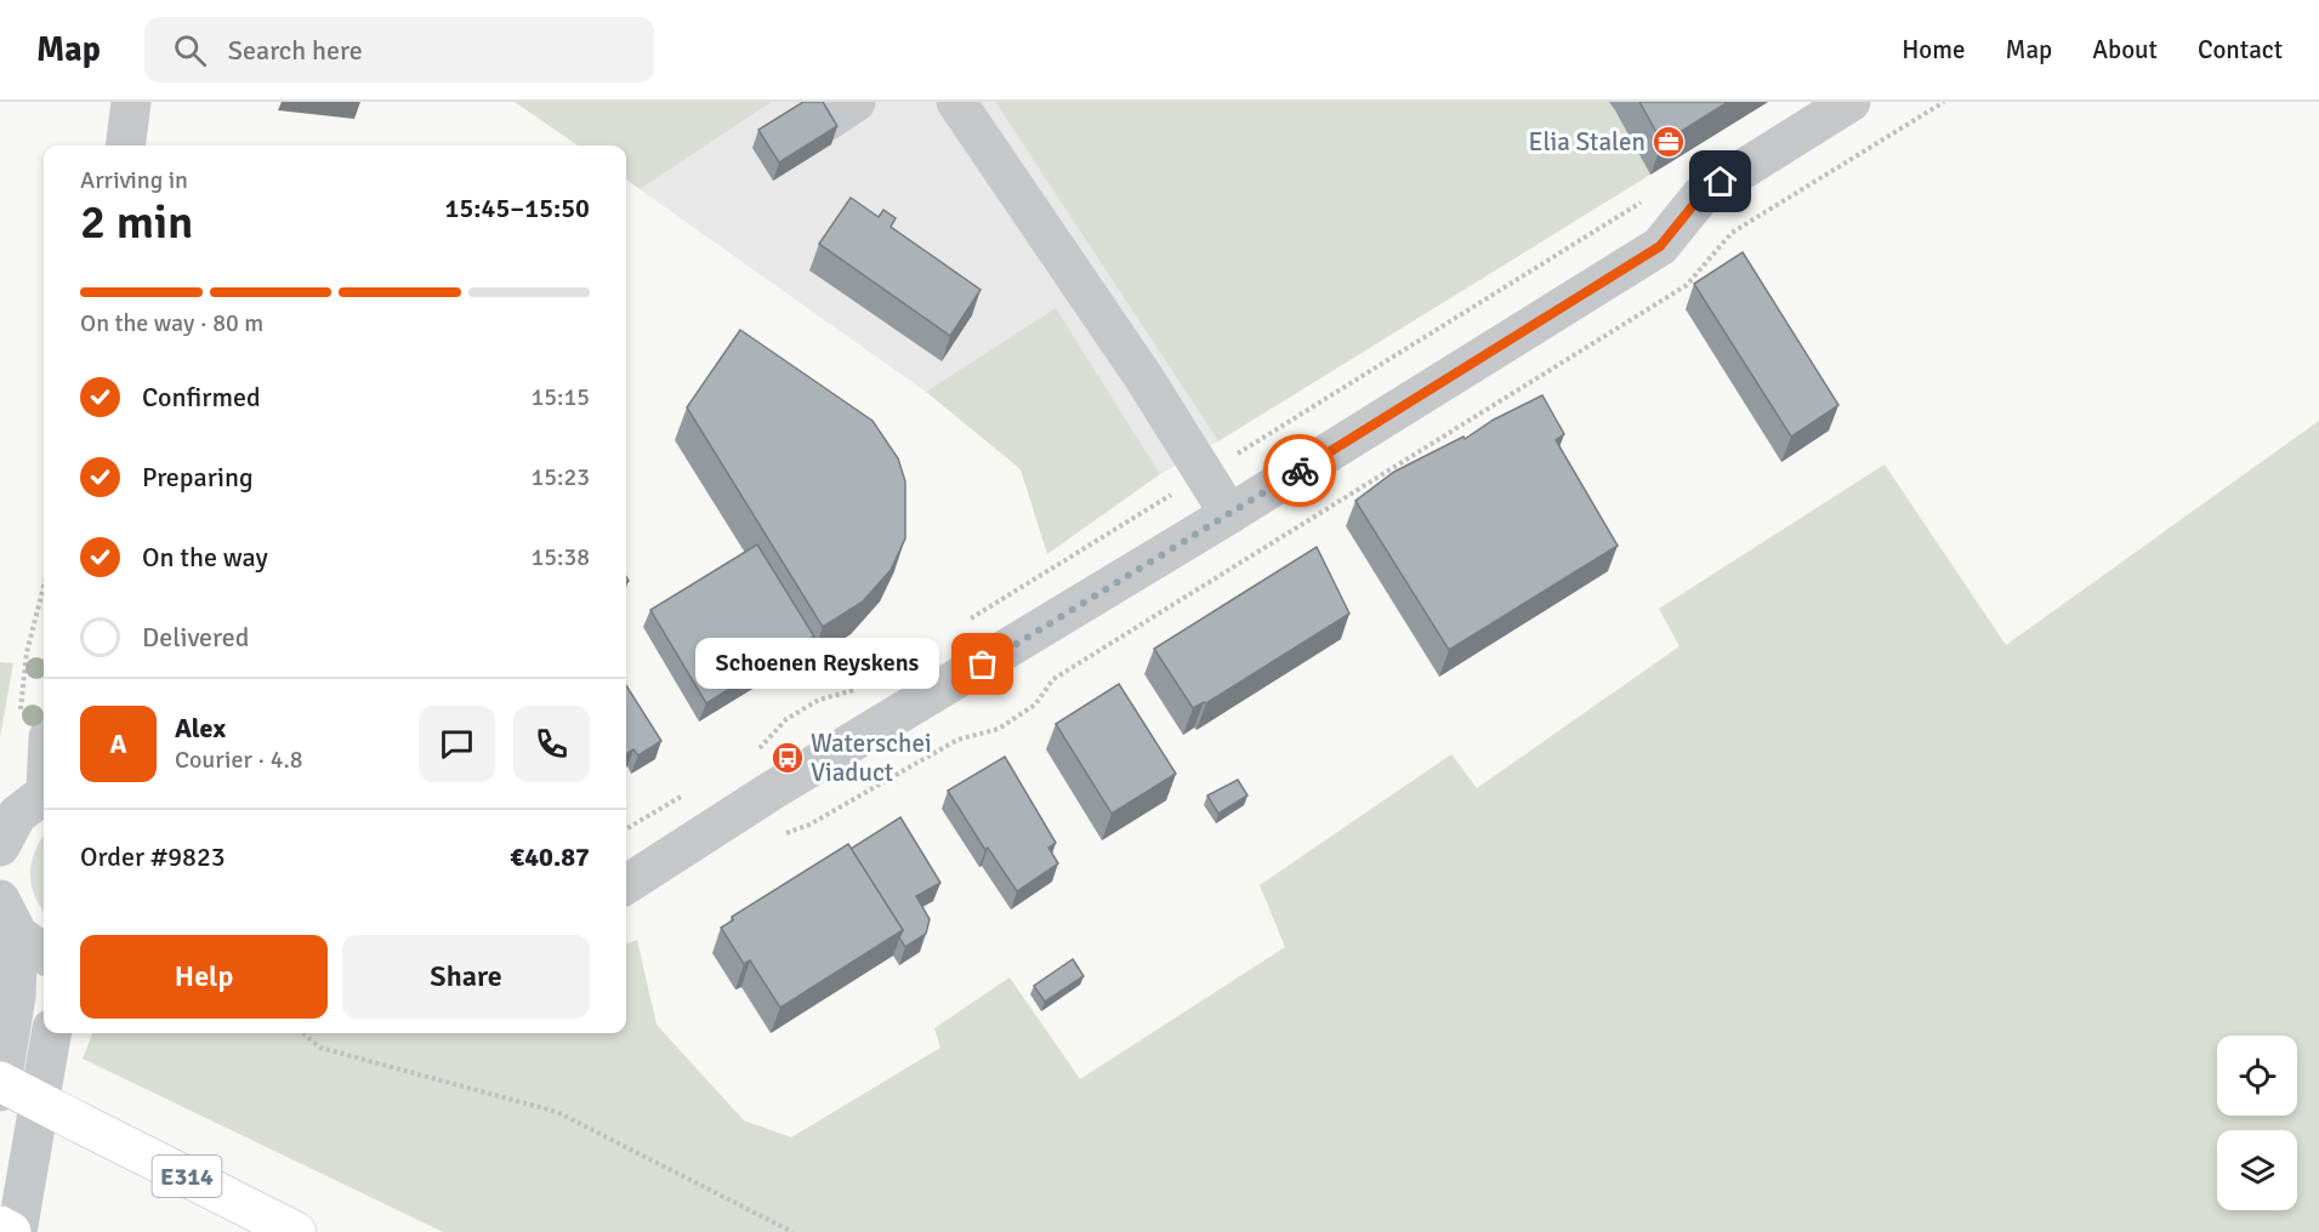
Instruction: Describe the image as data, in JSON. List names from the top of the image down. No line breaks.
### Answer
{"streets":{"highway":["E314"]},"places":{"office":["Elia Stalen"],"other":["Schoenen Reyskens"],"bus stop":["Waterschei Viaduct"]},"page":{"header":"Map","search":"Search here","nav":["Home","Map","About","Contact"],"heading":["2 min","Arriving in","15:45–15:50"],"panel":["Alex","Courier · 4.8","Order #9823","€40.87"],"bar":"On the way · 80 m","list":[["Confirmed","15:15"],["Preparing","15:23"],["On the way","15:38"],"Delivered"],"bubble":"Schoenen Reyskens","round":"A","buttons":["Help","Share"]}}
